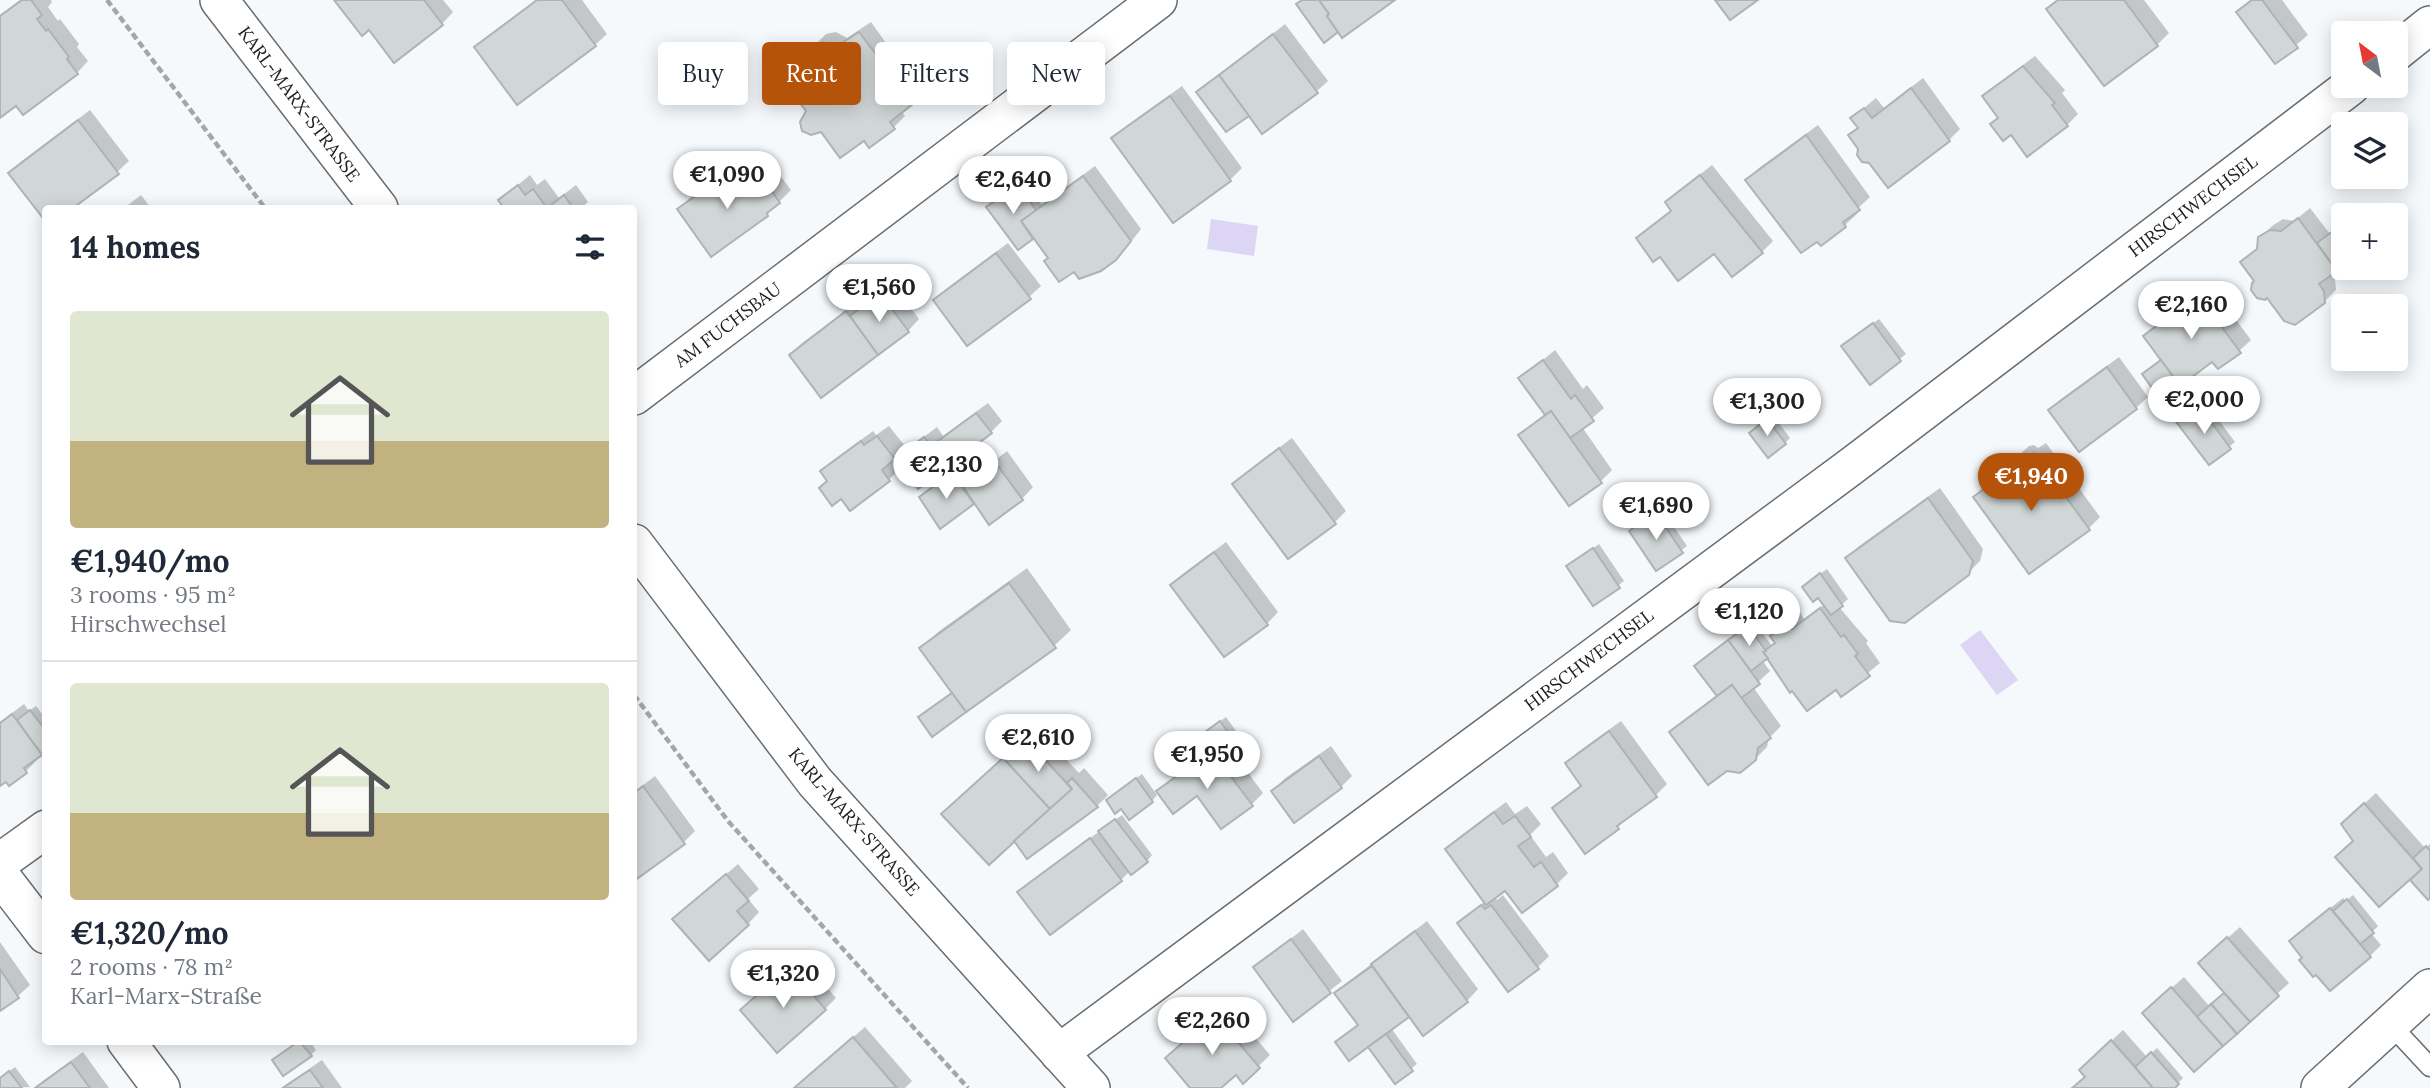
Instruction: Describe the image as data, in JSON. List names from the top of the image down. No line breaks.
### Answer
{"streets":{"street":["KARL-MARX-STRASSE","HIRSCHWECHSEL","AM FUCHSBAU"]},"crossings":[["KARL-MARX-STRASSE","HIRSCHWECHSEL"]],"north":"top left","page":{"map_buttons":["+","−"],"chip":["Buy","Rent","Filters","New"],"price":["€1,090","€2,640","€1,560","€2,160","€2,000","€1,300","€2,130","€1,940","€1,690","€1,120","€2,610","€1,950","€1,320","€2,260"],"heading":"14 homes","list":[{"name":"€1,940/mo","note":"3 rooms · 95 m² · Hirschwechsel"},{"name":"€1,320/mo","note":"2 rooms · 78 m² · Karl-Marx-Straße"}]}}
